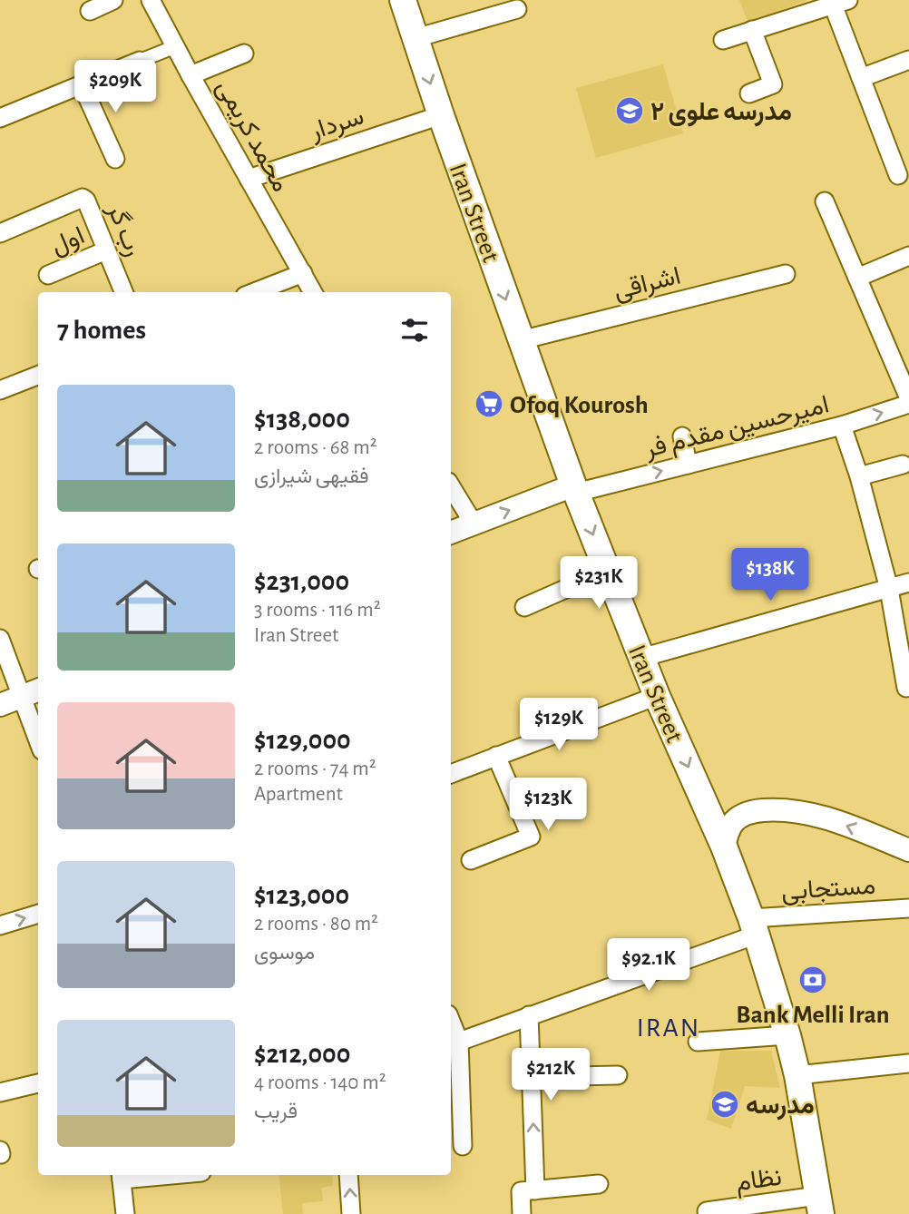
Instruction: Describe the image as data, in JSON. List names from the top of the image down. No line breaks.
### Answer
{"streets":{"main road":["Iran Street"],"street":["سردار","محمد کریمی","رب گر","اول","اشراقی","امیرحسین مقدم فر","مستجابی","نظام"]},"crossings":[["سردار","محمد کریمی"],["سردار","Iran Street"],["Iran Street","اشراقی"],["Iran Street","امیرحسین مقدم فر"],["Iran Street","مستجابی"],["Iran Street","نظام"],["رب گر","اول"]],"one_way":["Iran Street"],"districts":["IRAN"],"places":{"school or university":["مدرسه علوی ۲","مدرسه"],"supermarket":["Ofoq Kourosh"],"bank":["Bank Melli Iran"]},"page":{"price":["$209K","$138K","$231K","$129K","$123K","$92.1K","$212K"],"heading":"7 homes","list":[{"name":"$138,000","note":"2 rooms · 68 m² · فقیهی شیرازی"},{"name":"$231,000","note":"3 rooms · 116 m² · Iran Street"},{"name":"$129,000","note":"2 rooms · 74 m² · Apartment"},{"name":"$123,000","note":"2 rooms · 80 m² · موسوی"},{"name":"$212,000","note":"4 rooms · 140 m² · قریب"}]}}
